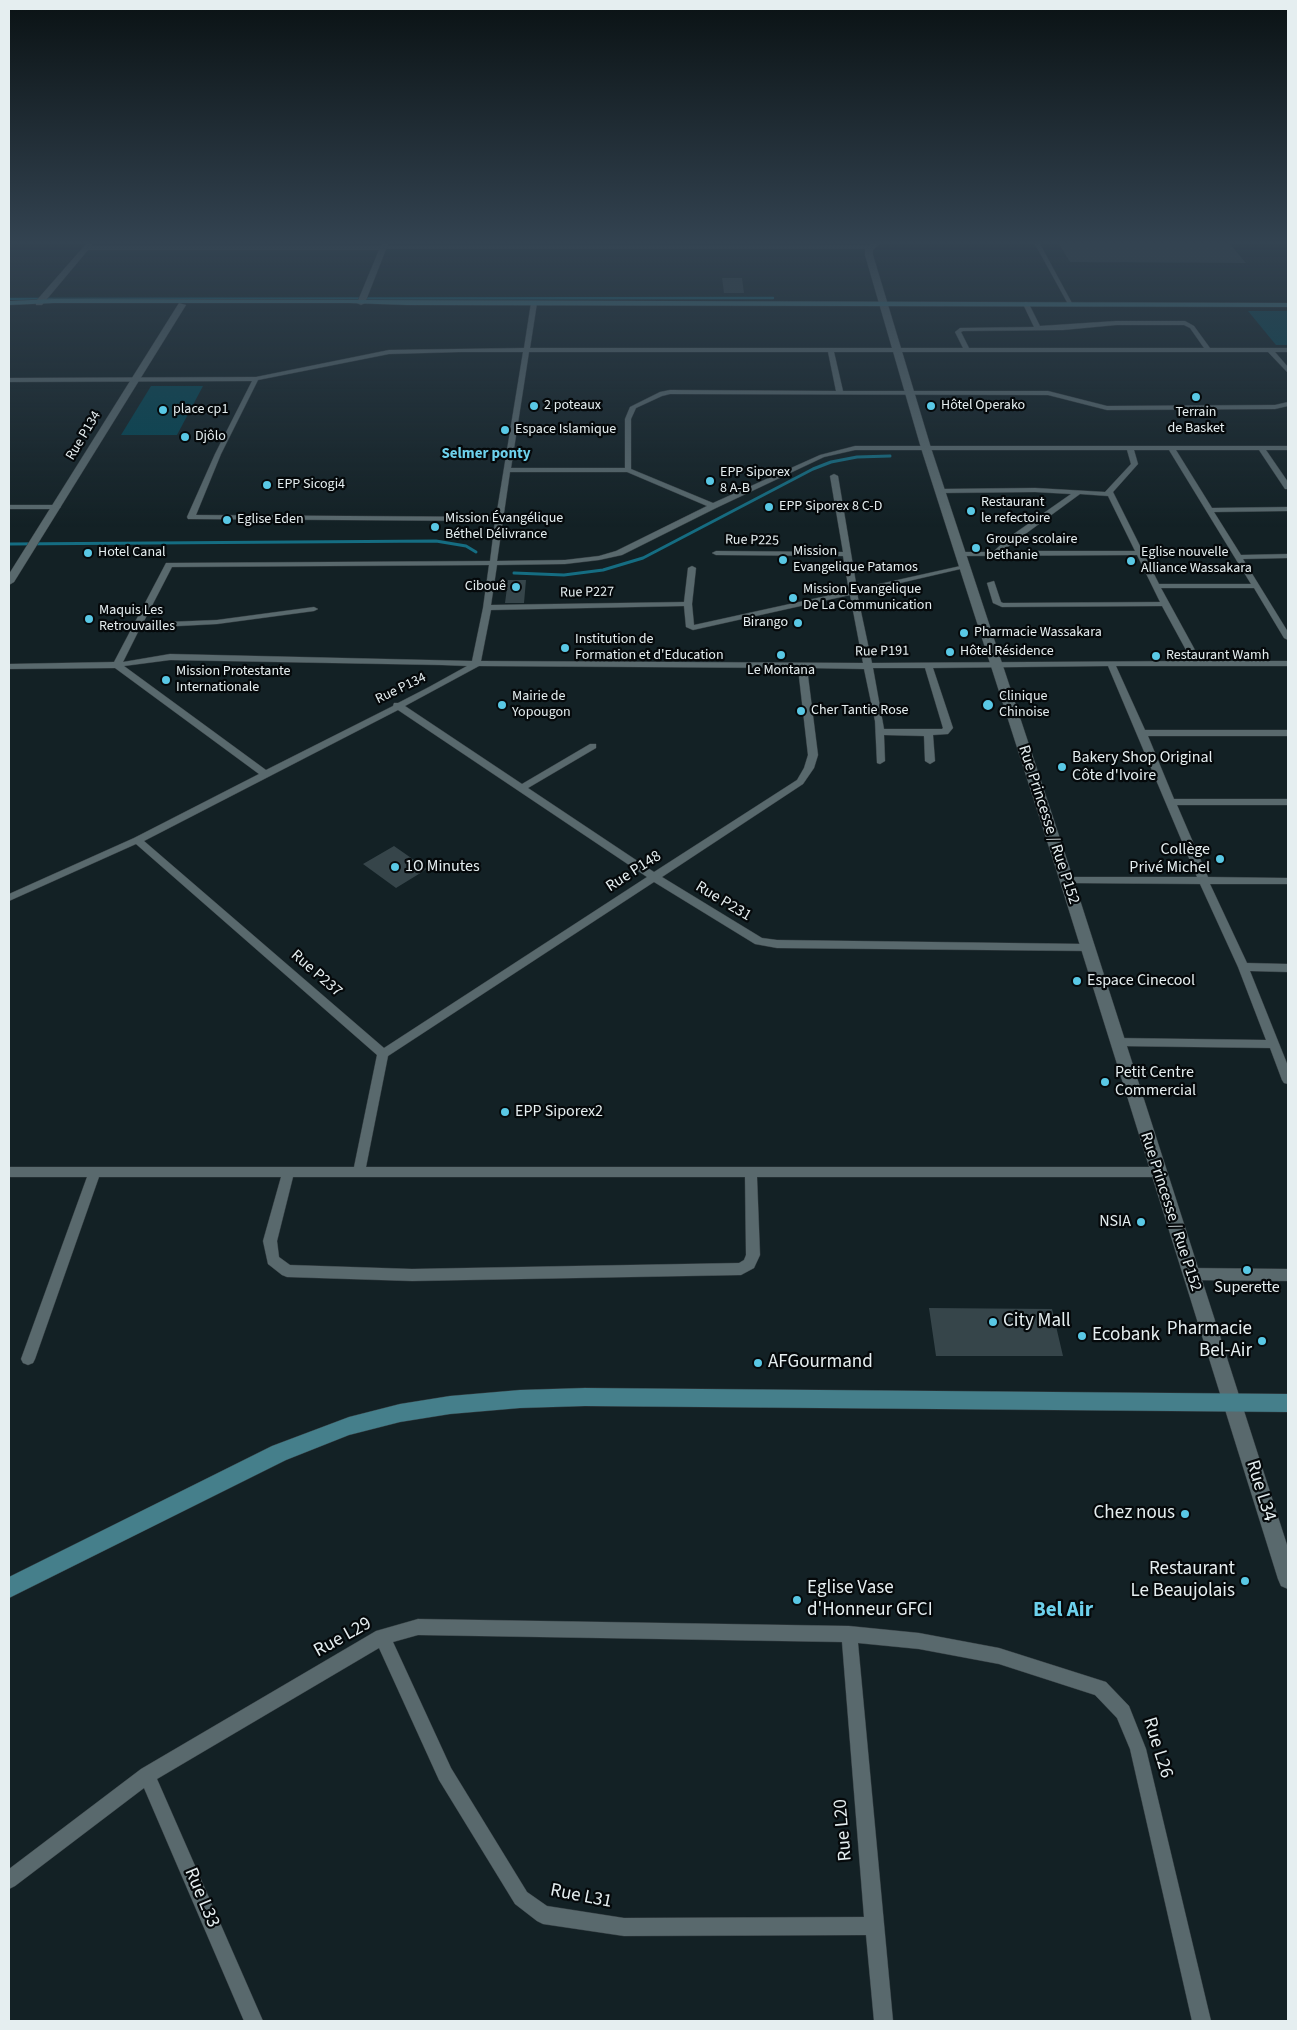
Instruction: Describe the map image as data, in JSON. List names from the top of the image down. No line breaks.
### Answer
{"streets":{"street":["Rue P134","Rue P225","Rue P227","Rue P191","Rue Princesse / Rue P152","Rue P148","Rue P231","Rue P237","Rue L34","Rue L29","Rue L26","Rue L20","Rue L31","Rue L33"]},"crossings":[["Rue P134","Rue P191"],["Rue P134","Rue P231"],["Rue P134","Rue P237"],["Rue P191","Rue Princesse / Rue P152"],["Rue P191","Rue P148"],["Rue Princesse / Rue P152","Rue P231"],["Rue Princesse / Rue P152","Rue L34"],["Rue P148","Rue P231"],["Rue P148","Rue P237"],["Rue L29","Rue L26"],["Rue L29","Rue L20"],["Rue L29","Rue L31"],["Rue L29","Rue L33"],["Rue L26","Rue L20"],["Rue L20","Rue L31"]],"districts":["Selmer ponty","Bel Air"],"places":["Terrain de Basket","2 poteaux","Hôtel Operako","place cp1","Espace Islamique","Djôlo","EPP Siporex 8 A-B","EPP Sicogi4","EPP Siporex 8 C-D","Restaurant le refectoire","Eglise Eden","Mission Évangélique Béthel Délivrance","Groupe scolaire bethanie","Hotel Canal","Mission Evangelique Patamos","Eglise nouvelle Alliance Wassakara","Cibouê","Mission Evangelique De La Communication","Maquis Les Retrouvailles","Birango","Pharmacie Wassakara","Institution de Formation et d'Education","Hôtel Résidence","Le Montana","Restaurant Wamh","Mission Protestante Internationale","Mairie de Yopougon","Clinique Chinoise","Cher Tantie Rose","Bakery Shop Original Côte d'Ivoire","Collège Privé Michel","1O Minutes","Espace Cinecool","Petit Centre Commercial","EPP Siporex2","NSIA","Superette","City Mall","Ecobank","Pharmacie Bel-Air","AFGourmand","Chez nous","Restaurant Le Beaujolais","Eglise Vase d'Honneur GFCI"]}
